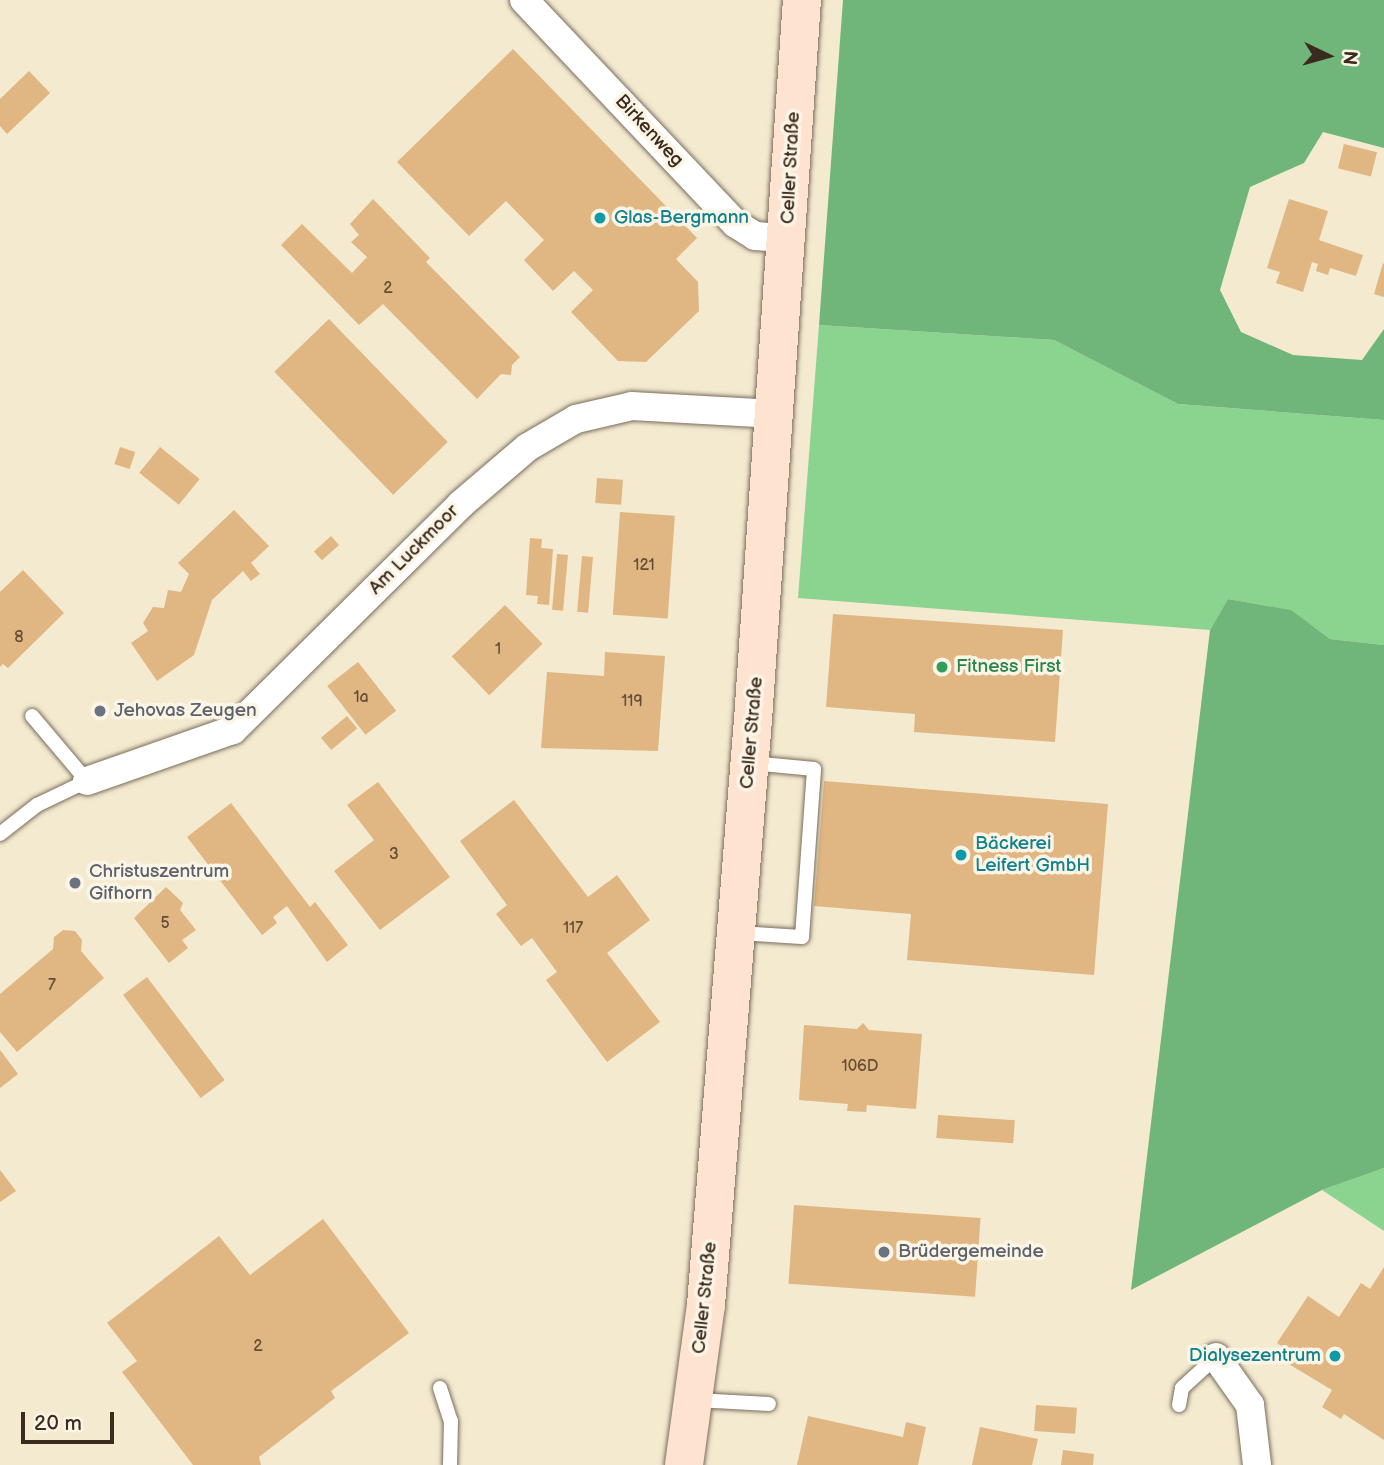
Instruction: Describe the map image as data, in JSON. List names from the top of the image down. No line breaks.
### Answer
{"streets":{"street":["Birkenweg","Celler Straße","Am Luckmoor"]},"crossings":[["Birkenweg","Celler Straße"],["Celler Straße","Am Luckmoor"]],"places":["Glas-Bergmann","Fitness First","Jehovas Zeugen","Bäckerei Leifert GmbH","Christuszentrum Gifhorn","Brüdergemeinde","Dialysezentrum"],"house_numbers":["2","121","8","1","1a","119","3","5","117","7","106D","2"],"scale_bar":"20 m","north":"right"}
